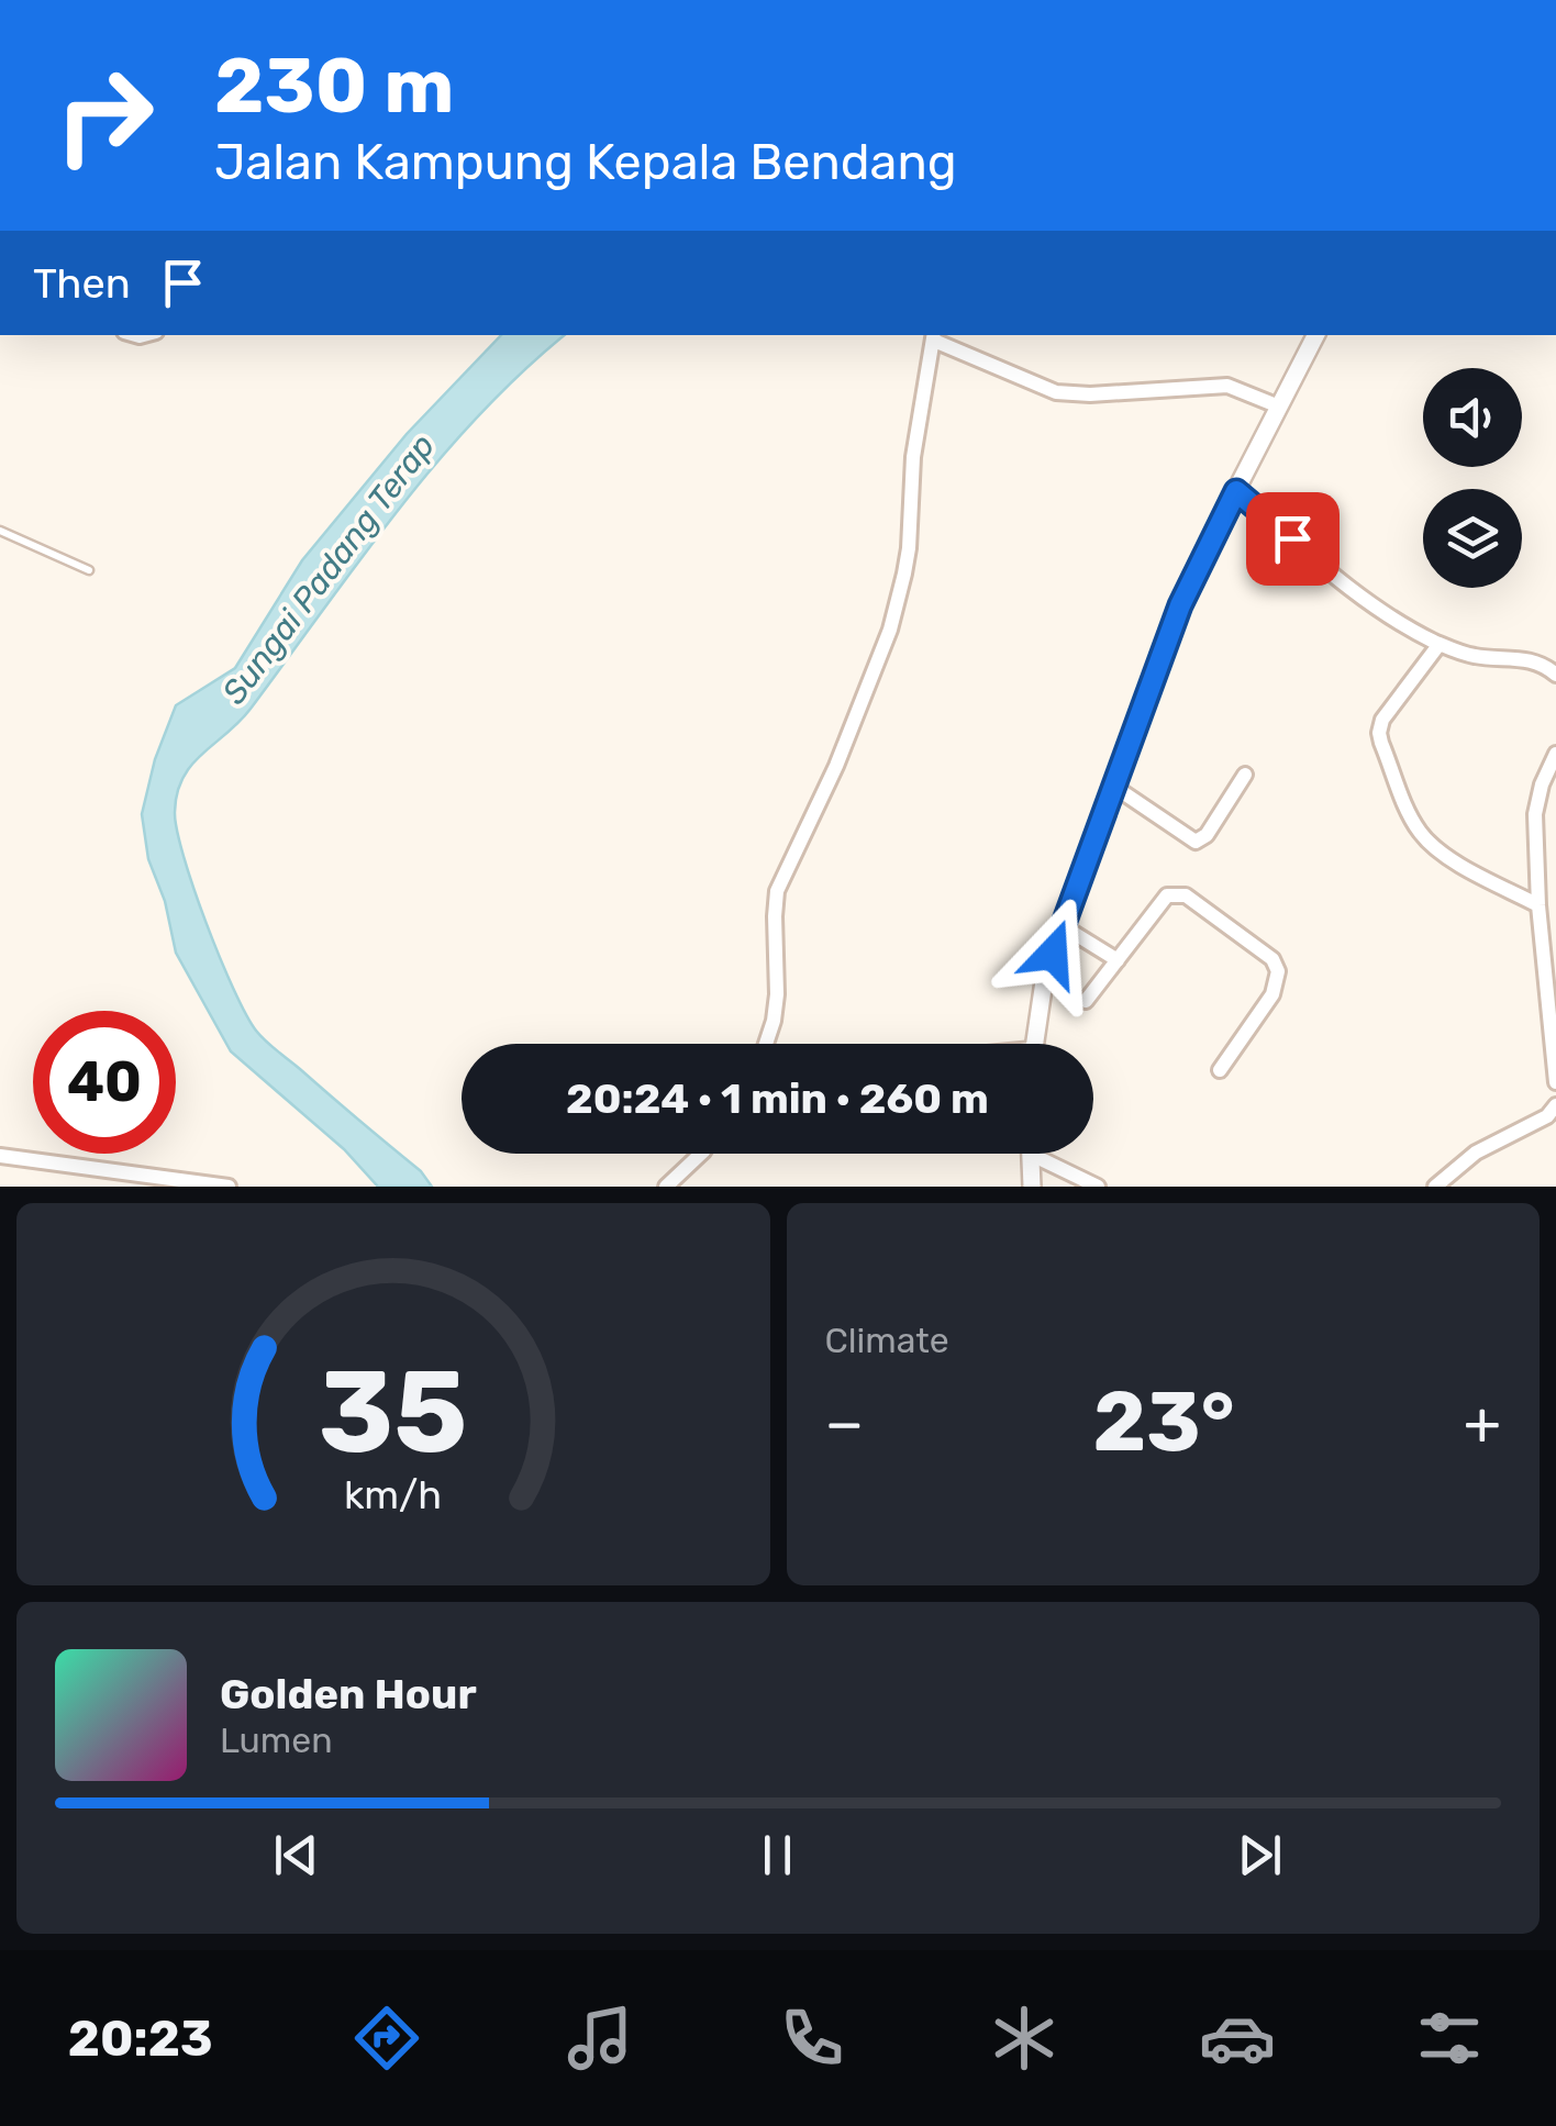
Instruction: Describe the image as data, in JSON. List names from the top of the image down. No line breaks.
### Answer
{"water":["Sungai Padang Terap"],"page":{"turn":["230 m","Jalan Kampung Kepala Bendang"],"then":"Then","limit":"40","trip":"20:24 · 1 min · 260 m","tile":"Climate","heat":["−","23°","+"],"song":["Golden Hour","Lumen"],"tabs":"20:23","gauge":["35","km/h"]}}
